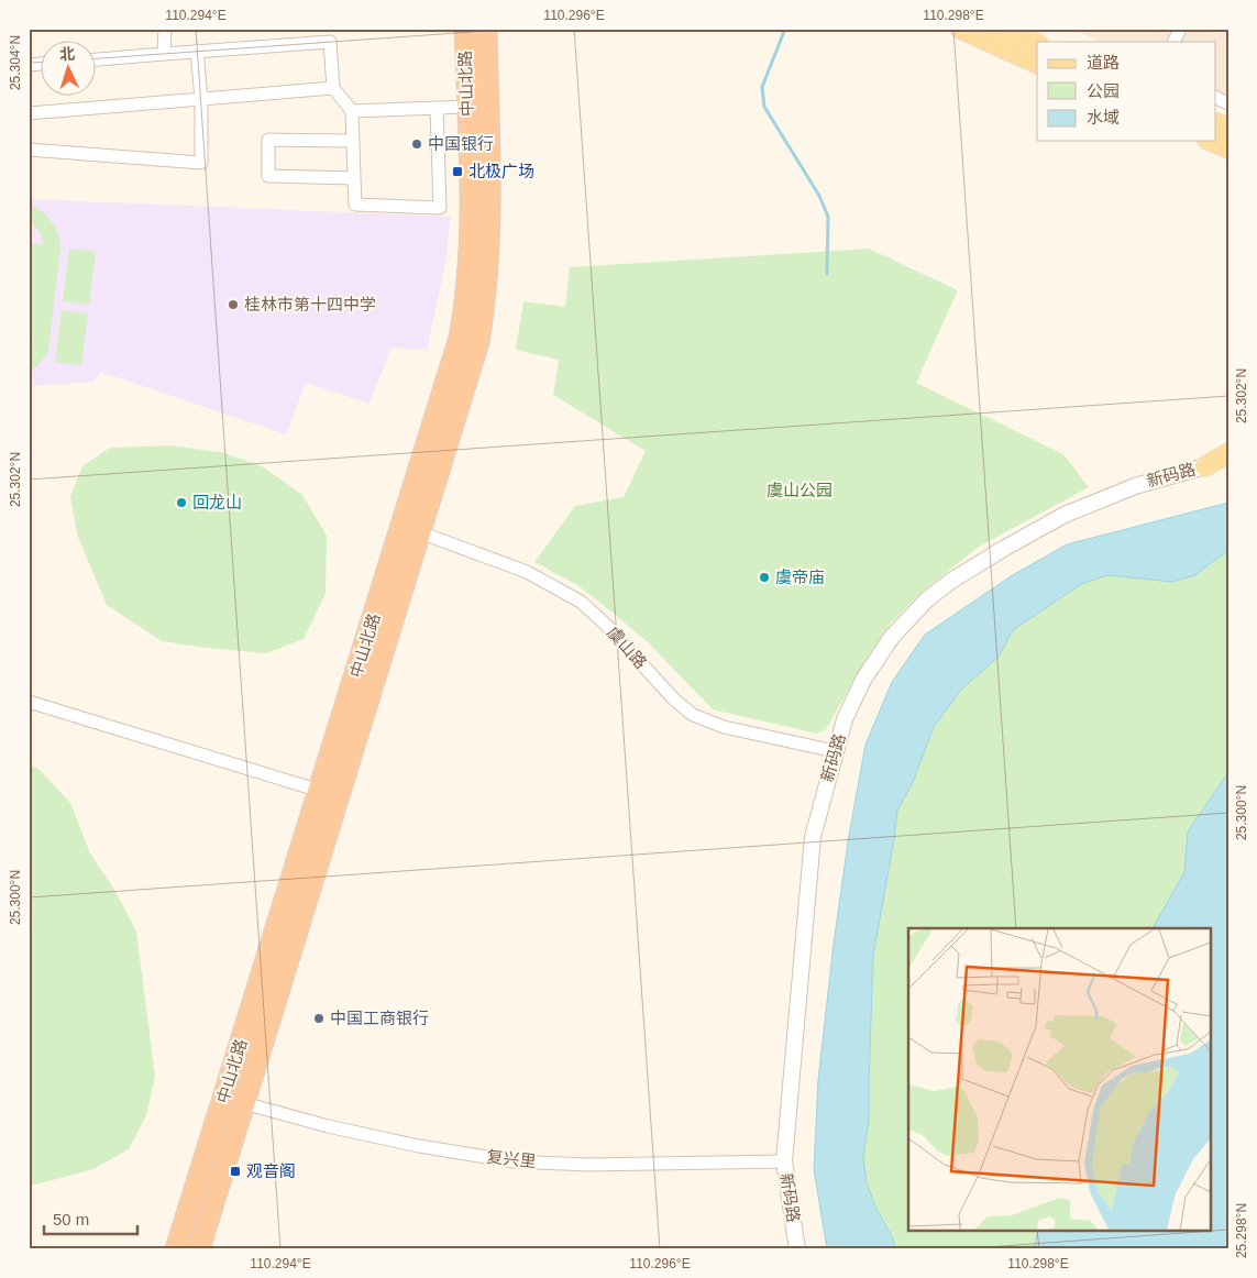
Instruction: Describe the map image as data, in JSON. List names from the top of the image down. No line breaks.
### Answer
{"streets":{"highway":["中山北路"],"street":["新码路","虞山路","复兴里"]},"crossings":[["中山北路","虞山路"],["中山北路","复兴里"],["新码路","虞山路"],["新码路","复兴里"]],"parks":["虞山公园"],"places":{"other":["中国银行","桂林市第十四中学","回龙山","虞帝庙","中国工商银行"],"transit":["北极广场","观音阁"]},"legend":["道路","公园","水域"],"scale_bar":"50 m","north":"top","coordinates":["110.294°E","110.296°E","110.298°E","25.304°N","25.302°N","25.300°N","25.298°N"]}
